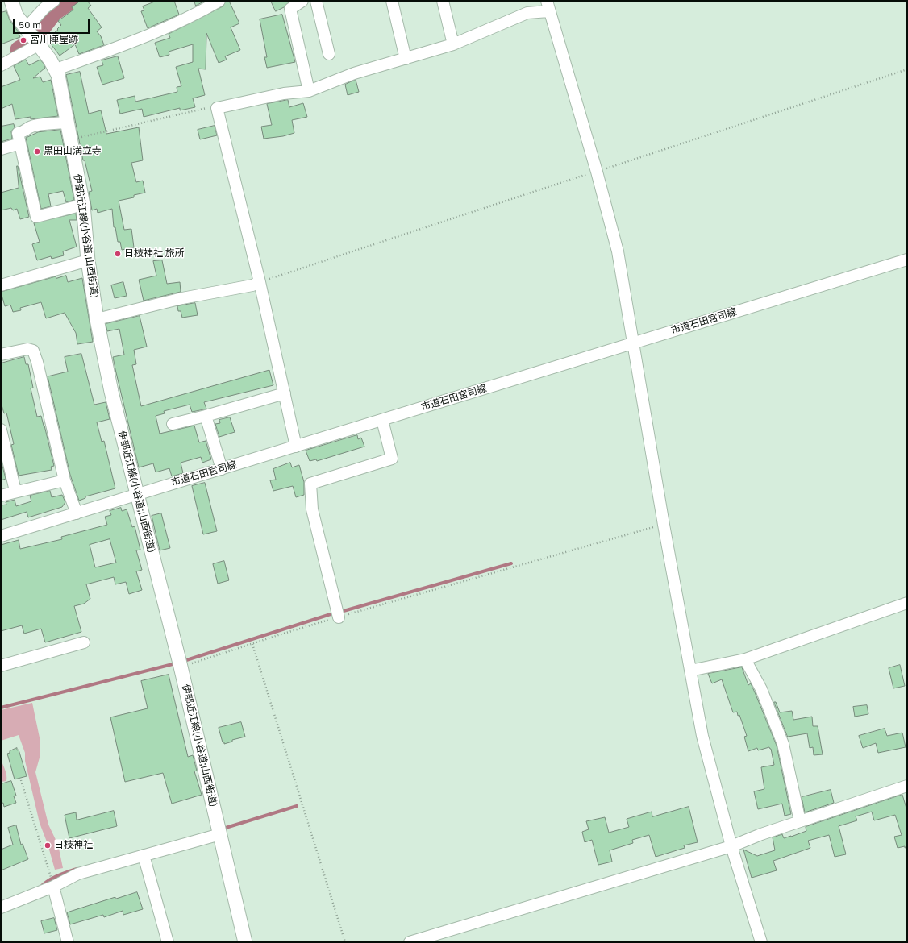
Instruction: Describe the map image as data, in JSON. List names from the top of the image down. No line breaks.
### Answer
{"streets":{"main road":["伊部近江線(小谷道;山西街道)"],"street":["市道石田宮司線"]},"crossings":[["伊部近江線(小谷道;山西街道)","市道石田宮司線"]],"places":["宮川陣屋跡","黒田山満立寺","日枝神社 旅所","日枝神社"],"scale_bar":"50 m"}
